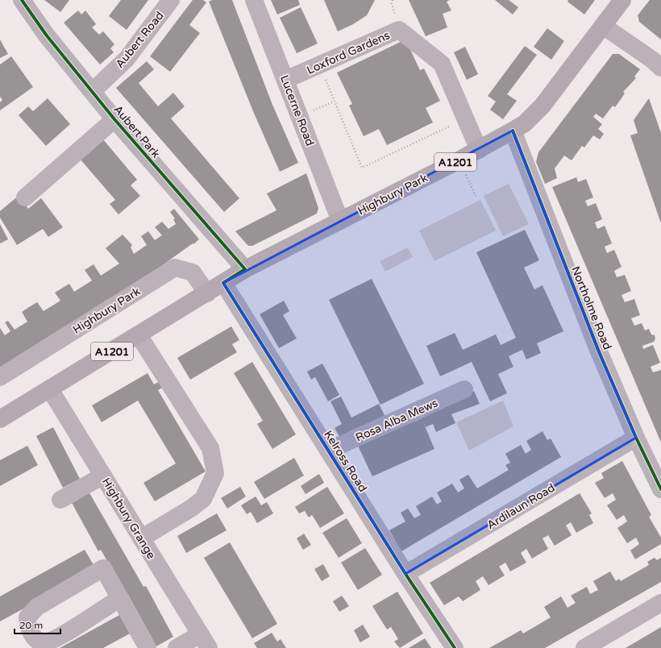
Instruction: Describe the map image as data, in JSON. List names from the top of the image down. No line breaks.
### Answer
{"streets":{"main road":["A1201","Highbury Park"],"street":["Aubert Road","Loxford Gardens","Lucerne Road","Aubert Park","Northolme Road","Rosa Alba Mews","Kelross Road","Ardilaun Road","Highbury Grange"]},"crossings":[["Aubert Road","Aubert Park"],["Loxford Gardens","Lucerne Road"],["Loxford Gardens","Highbury Park"],["Lucerne Road","Highbury Park"],["Aubert Park","Highbury Park"],["Highbury Park","Northolme Road"],["Highbury Park","Kelross Road"],["Highbury Park","Highbury Grange"],["Northolme Road","Ardilaun Road"],["Rosa Alba Mews","Kelross Road"],["Kelross Road","Ardilaun Road"]],"scale_bar":"20 m"}
